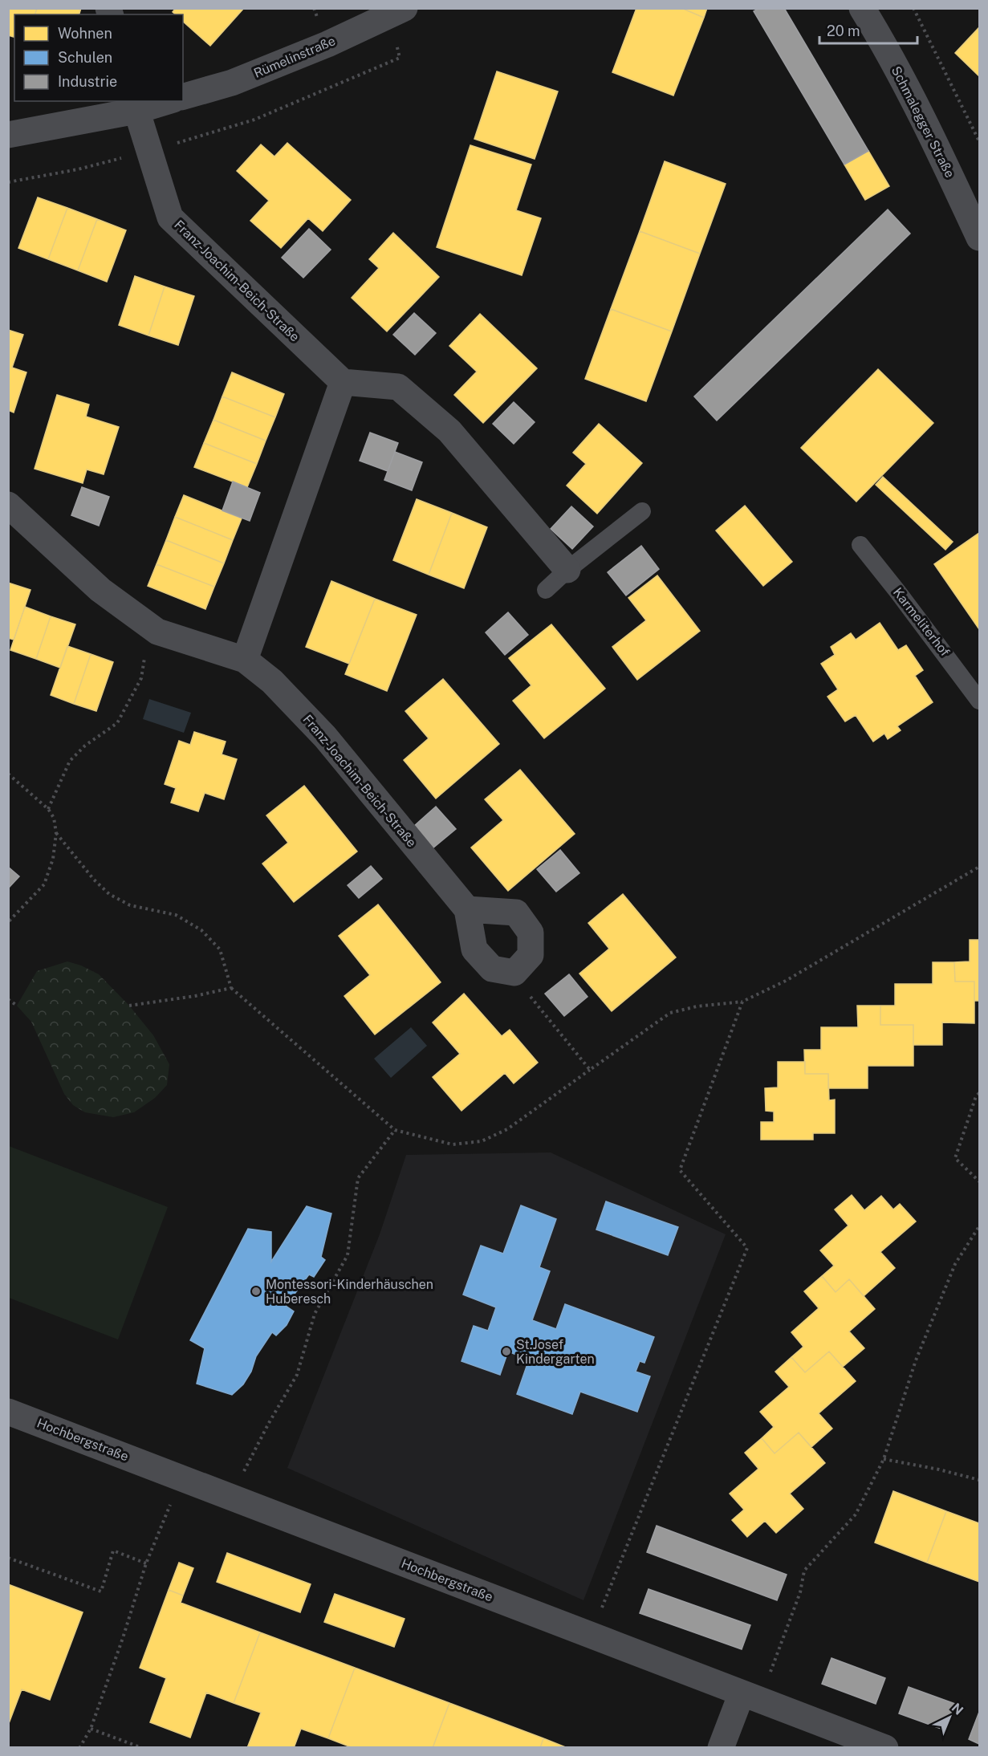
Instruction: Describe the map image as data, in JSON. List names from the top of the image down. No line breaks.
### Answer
{"streets":{"street":["Rümelinstraße","Schmalegger Straße","Franz-Joachim-Beich-Straße","Hochbergstraße"],"lane":["Karmeliterhof"]},"places":["Montessori-Kinderhäuschen Huberesch","St.Josef Kindergarten"],"legend":["Wohnen","Schulen","Industrie"],"scale_bar":"20 m","north":"top right"}
